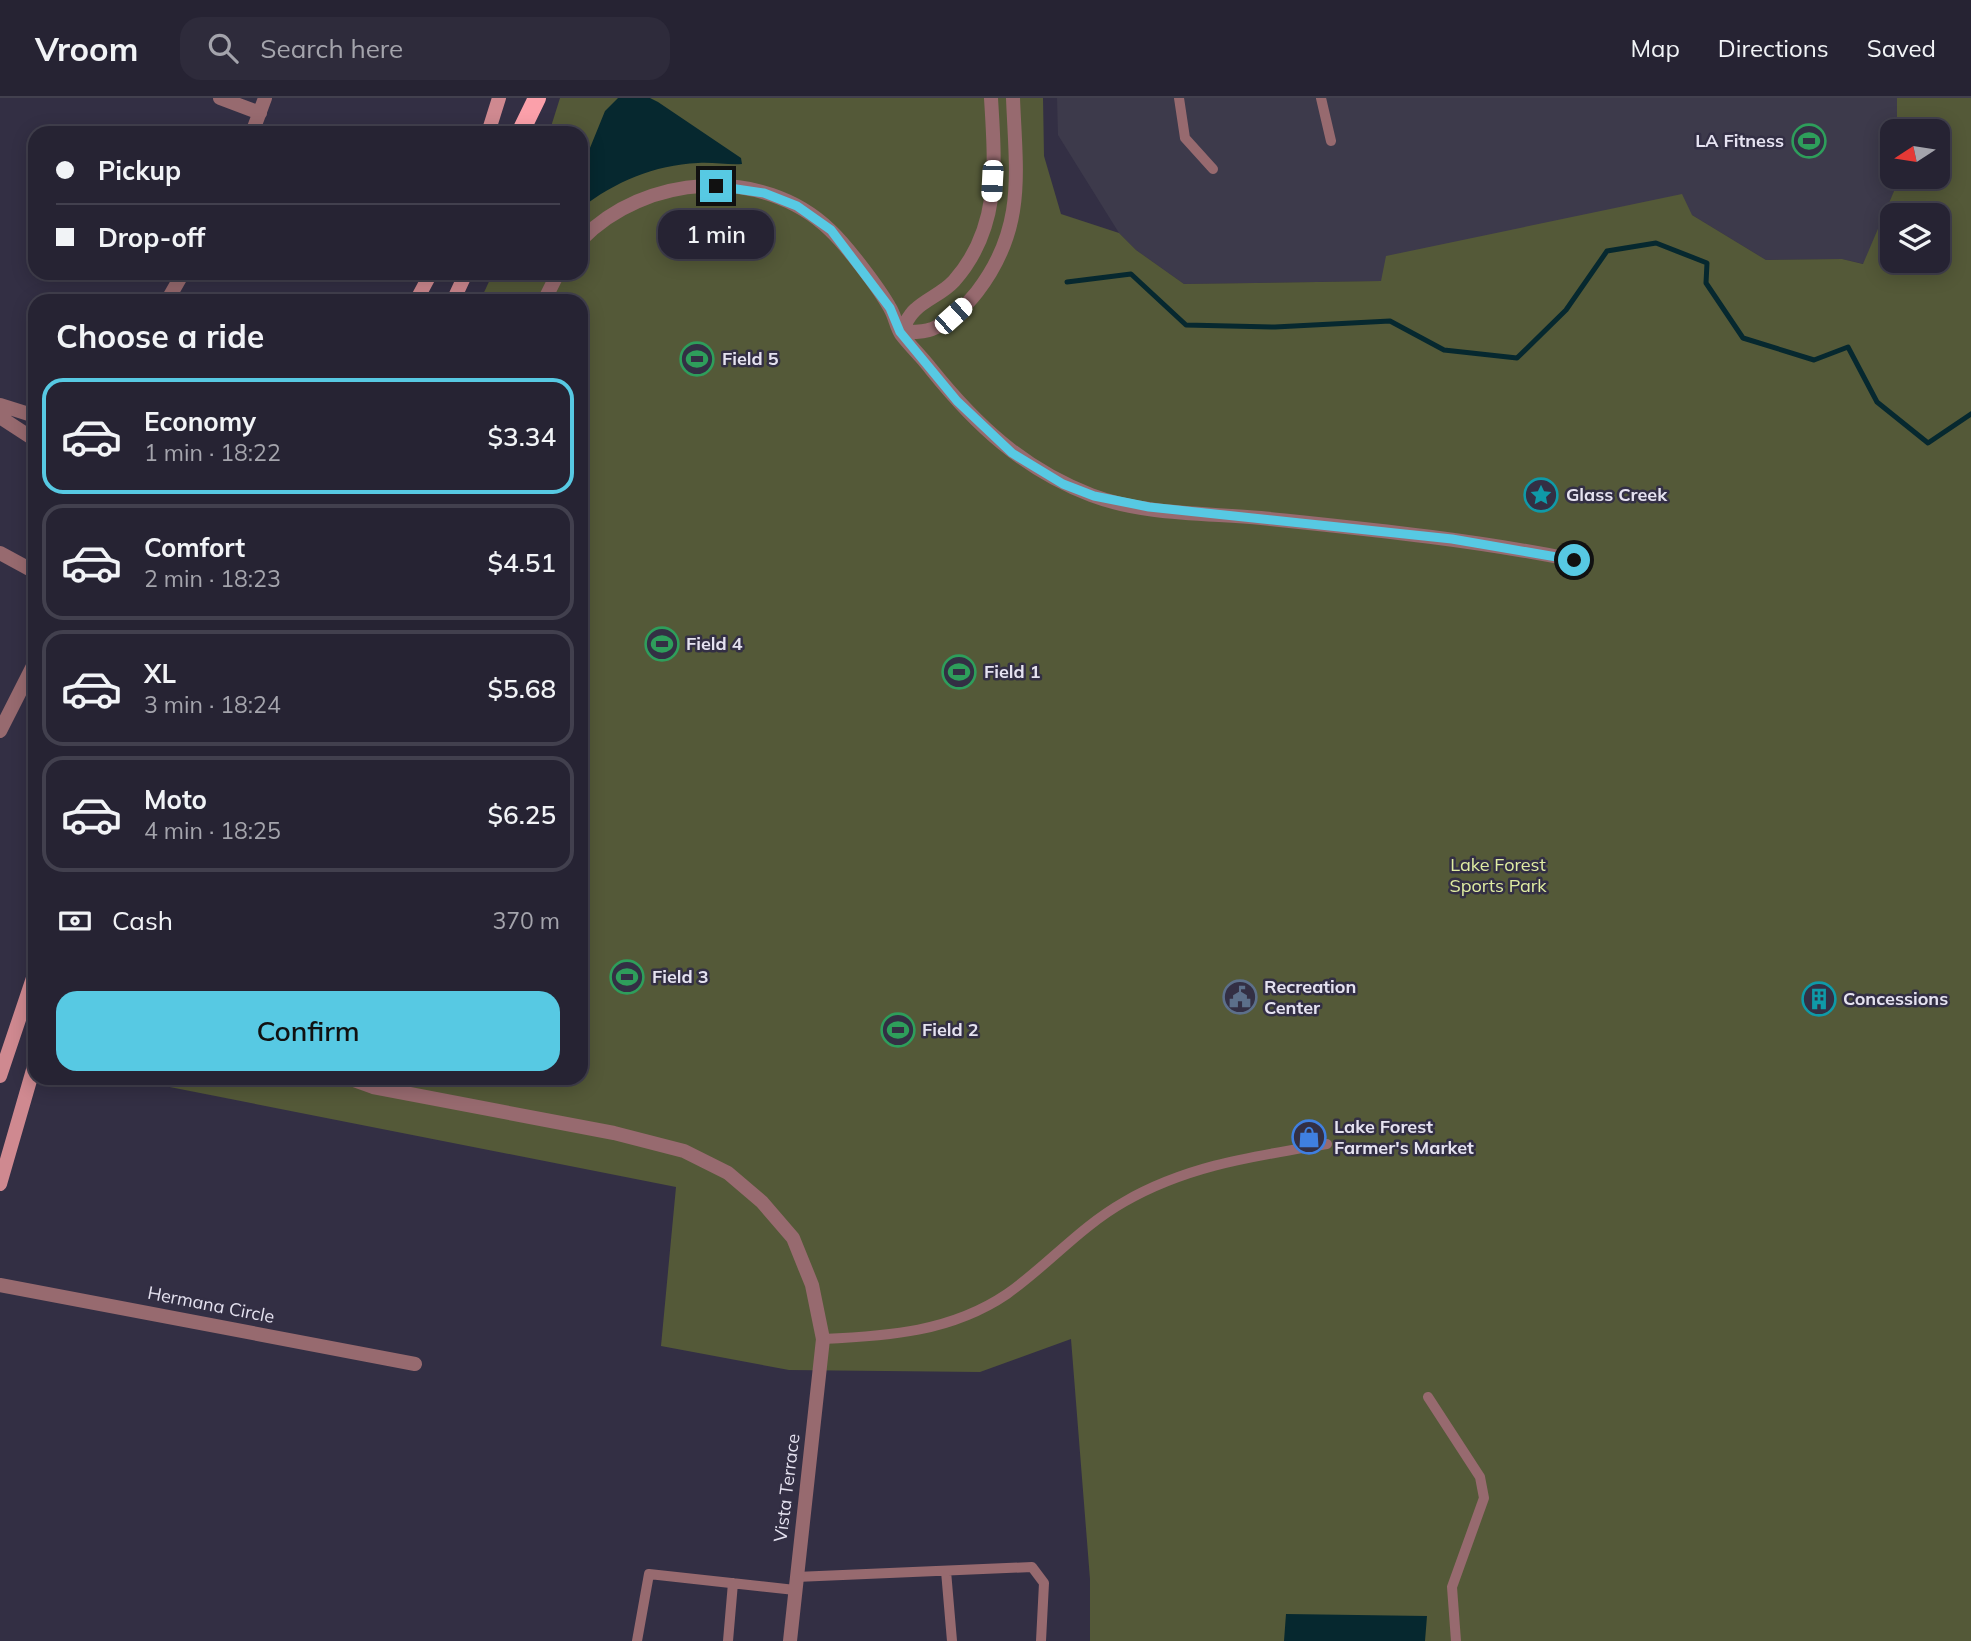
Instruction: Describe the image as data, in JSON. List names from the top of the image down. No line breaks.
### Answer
{"streets":{"street":["Hermana Circle","Vista Terrace"]},"parks":["Lake Forest Sports Park"],"places":{"sports":["LA Fitness","Field 5","Field 4","Field 1","Field 3","Field 2"],"place":["Glass Creek"],"public building":["Recreation Center"],"building":["Concessions"],"shop":["Lake Forest Farmer's Market"]},"north":"left","page":{"header":"Vroom","search":"Search here","nav":["Map","Directions","Saved"],"banner":["Pickup","Drop-off"],"bubble":"1 min","heading":"Choose a ride","list":[{"name":"Economy","note":"1 min · 18:22","value":"$3.34"},{"name":"Comfort","note":"2 min · 18:23","value":"$4.51"},{"name":"XL","note":"3 min · 18:24","value":"$5.68"},{"name":"Moto","note":"4 min · 18:25","value":"$6.25"}],"pay":["Cash","370 m"],"buttons":"Confirm"}}
